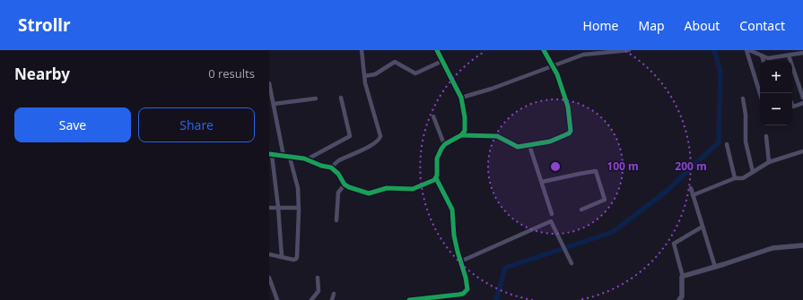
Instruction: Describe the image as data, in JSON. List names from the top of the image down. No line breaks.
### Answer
{"page":{"header":"Strollr","nav":["Home","Map","About","Contact"],"heading":["Nearby","0 results"],"map_buttons":["+","−"],"buttons":["Save","Share"]},"rings":["100 m","200 m"]}
